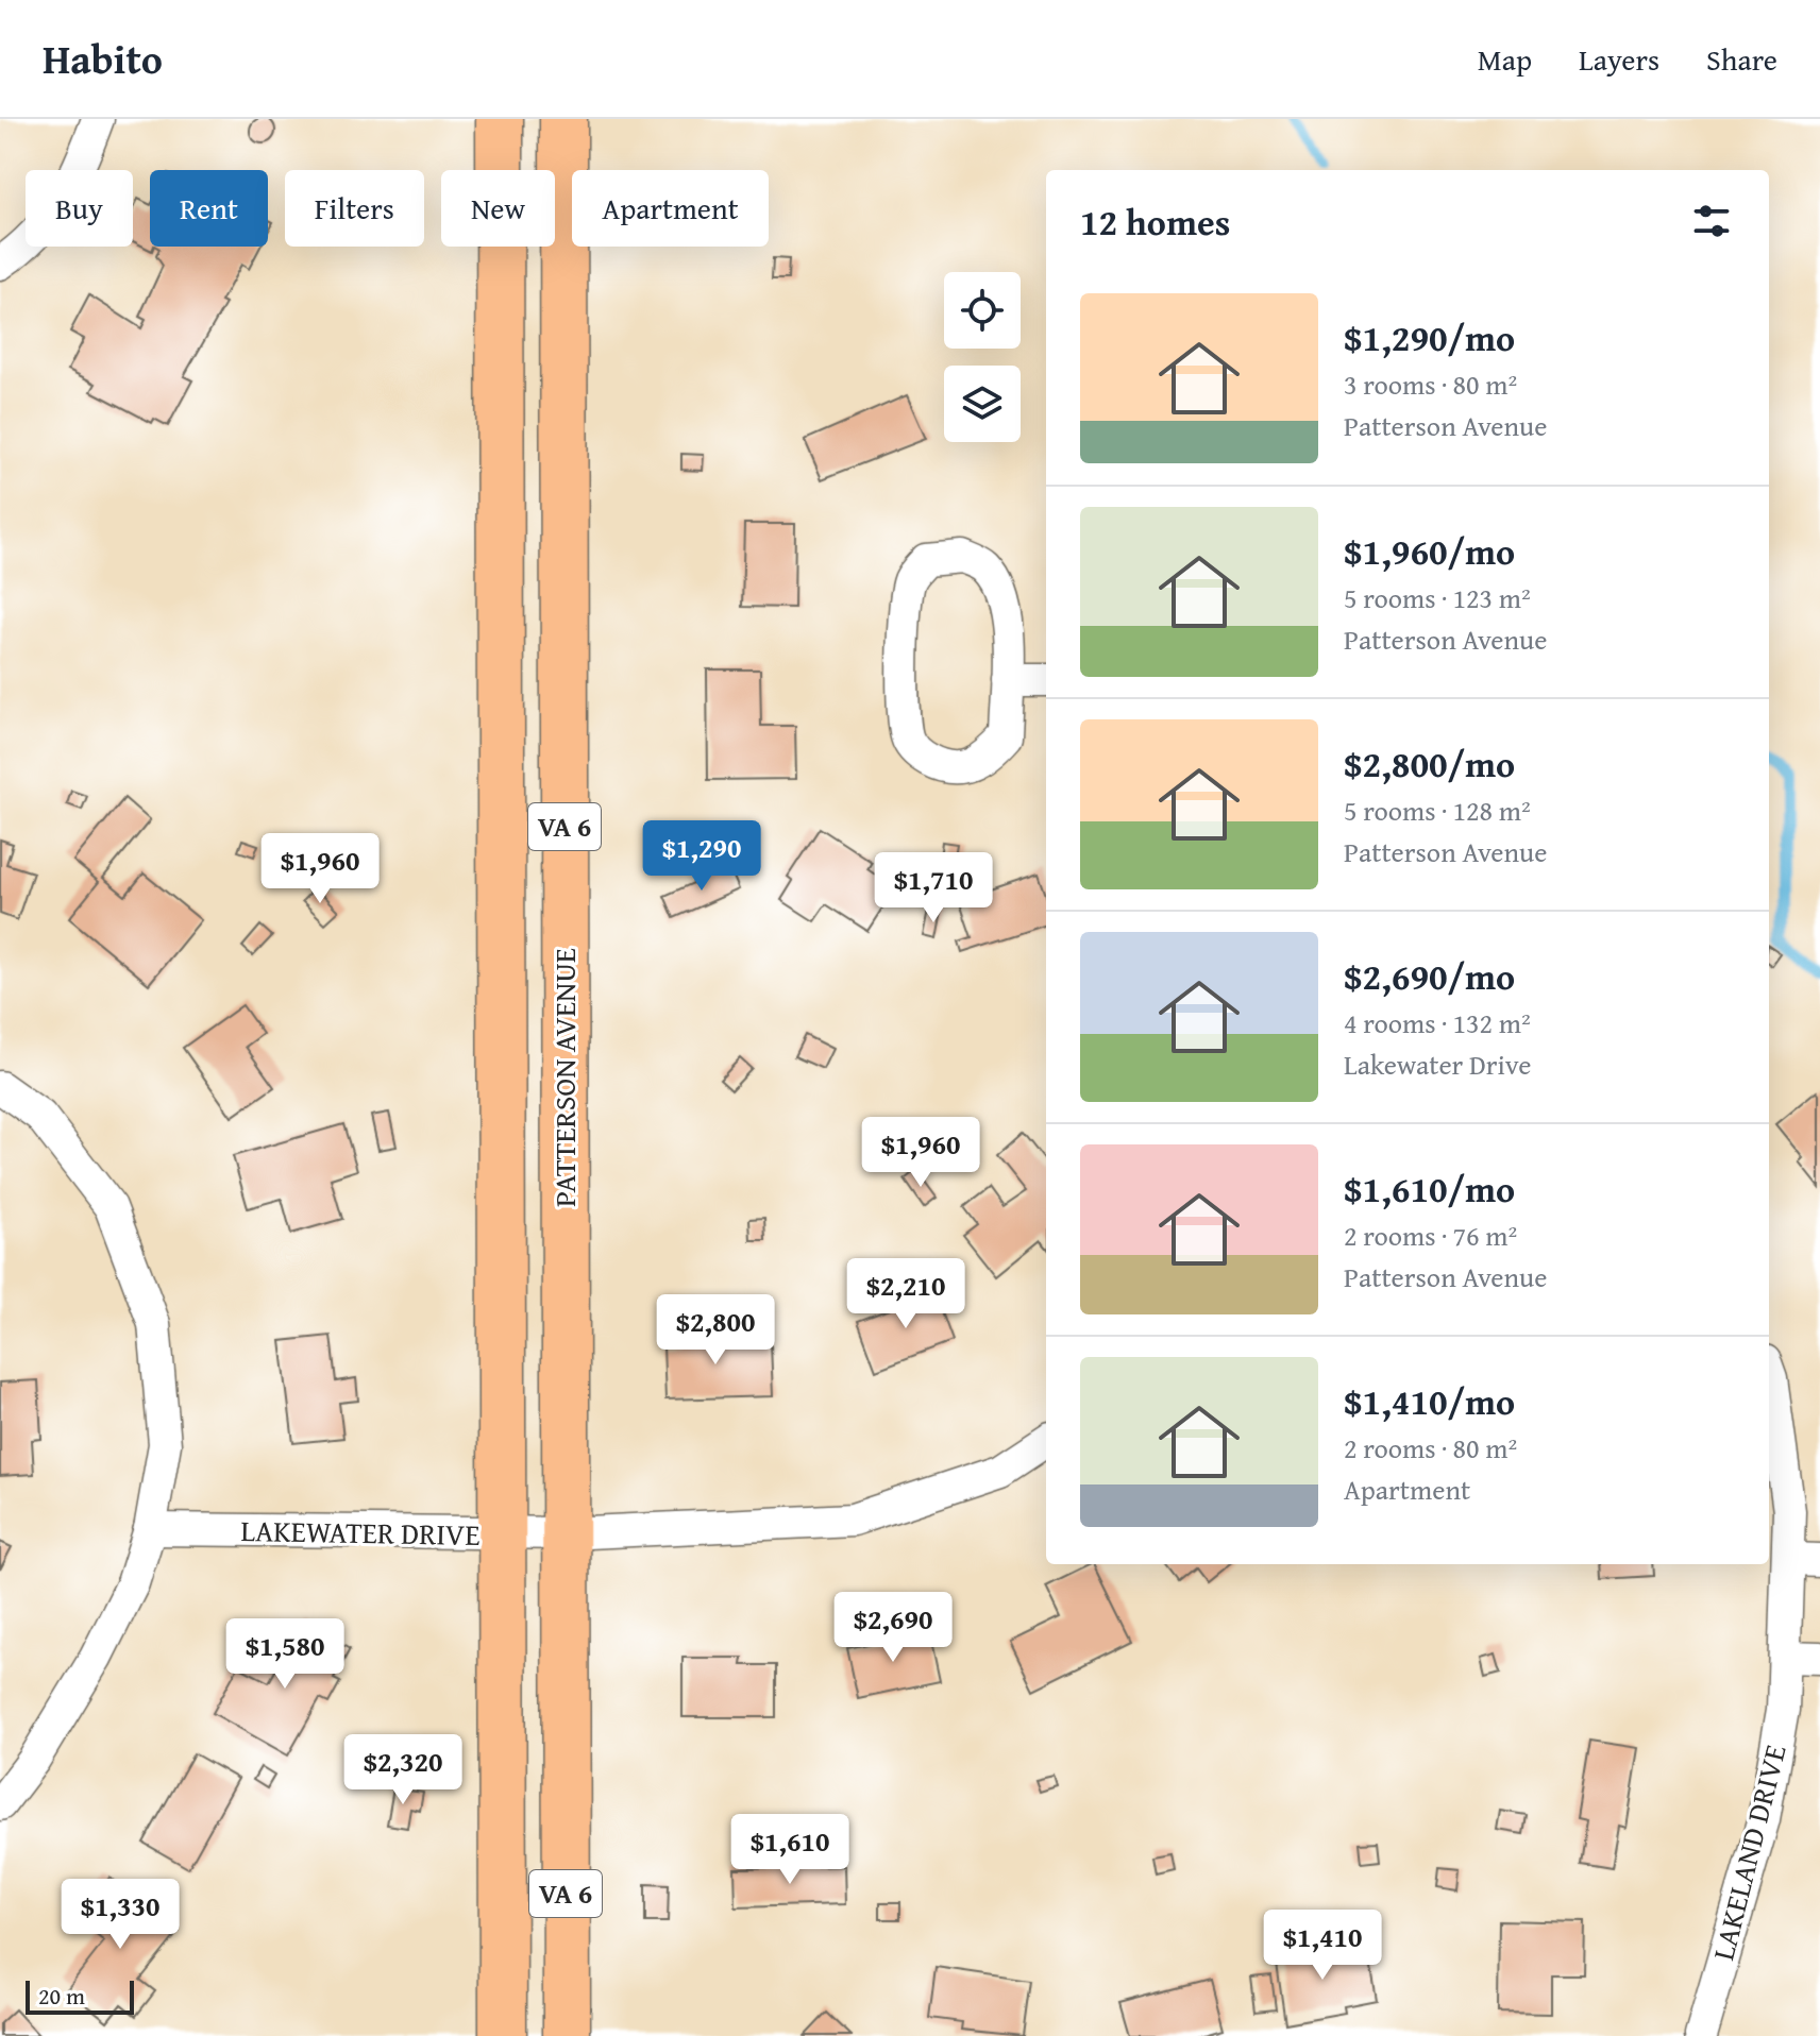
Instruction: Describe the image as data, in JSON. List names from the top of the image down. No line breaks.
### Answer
{"streets":{"main road":["VA 6","PATTERSON AVENUE"],"street":["LAKEWATER DRIVE","LAKELAND DRIVE"]},"crossings":[["VA 6","LAKEWATER DRIVE"],["PATTERSON AVENUE","LAKEWATER DRIVE"]],"scale_bar":"20 m","page":{"header":"Habito","nav":["Map","Layers","Share"],"chip":["Buy","Rent","Filters","New","Apartment"],"heading":"12 homes","list":[{"name":"$1,290/mo","note":"3 rooms · 80 m² · Patterson Avenue"},{"name":"$1,960/mo","note":"5 rooms · 123 m² · Patterson Avenue"},{"name":"$2,800/mo","note":"5 rooms · 128 m² · Patterson Avenue"},{"name":"$2,690/mo","note":"4 rooms · 132 m² · Lakewater Drive"},{"name":"$1,610/mo","note":"2 rooms · 76 m² · Patterson Avenue"},{"name":"$1,410/mo","note":"2 rooms · 80 m² · Apartment"}],"price":["$1,290","$1,960","$1,710","$1,960","$2,210","$2,800","$2,690","$1,580","$2,320","$1,610","$1,330","$1,410"],"scale":"20 m"}}
